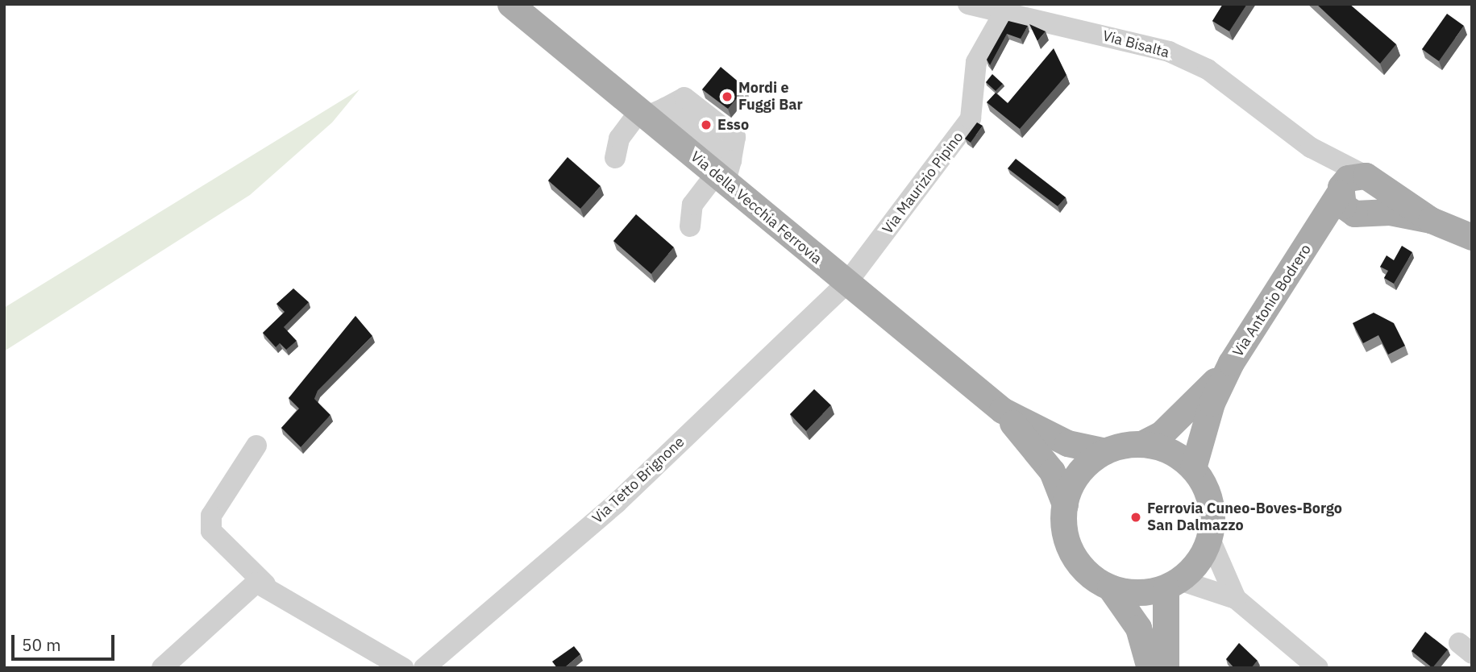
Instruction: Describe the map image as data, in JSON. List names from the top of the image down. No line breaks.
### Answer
{"streets":{"main road":["Via Bisalta","Via della Vecchia Ferrovia","Via Antonio Bodrero"],"street":["Via Maurizio Pipino","Via Tetto Brignone"]},"crossings":[["Via Bisalta","Via Maurizio Pipino"],["Via Bisalta","Via Antonio Bodrero"],["Via Maurizio Pipino","Via della Vecchia Ferrovia"],["Via Maurizio Pipino","Via Tetto Brignone"],["Via della Vecchia Ferrovia","Via Antonio Bodrero"],["Via della Vecchia Ferrovia","Via Tetto Brignone"]],"places":["Mordi e Fuggi Bar","Esso","Ferrovia Cuneo-Boves-Borgo San Dalmazzo"],"scale_bar":"50 m"}
